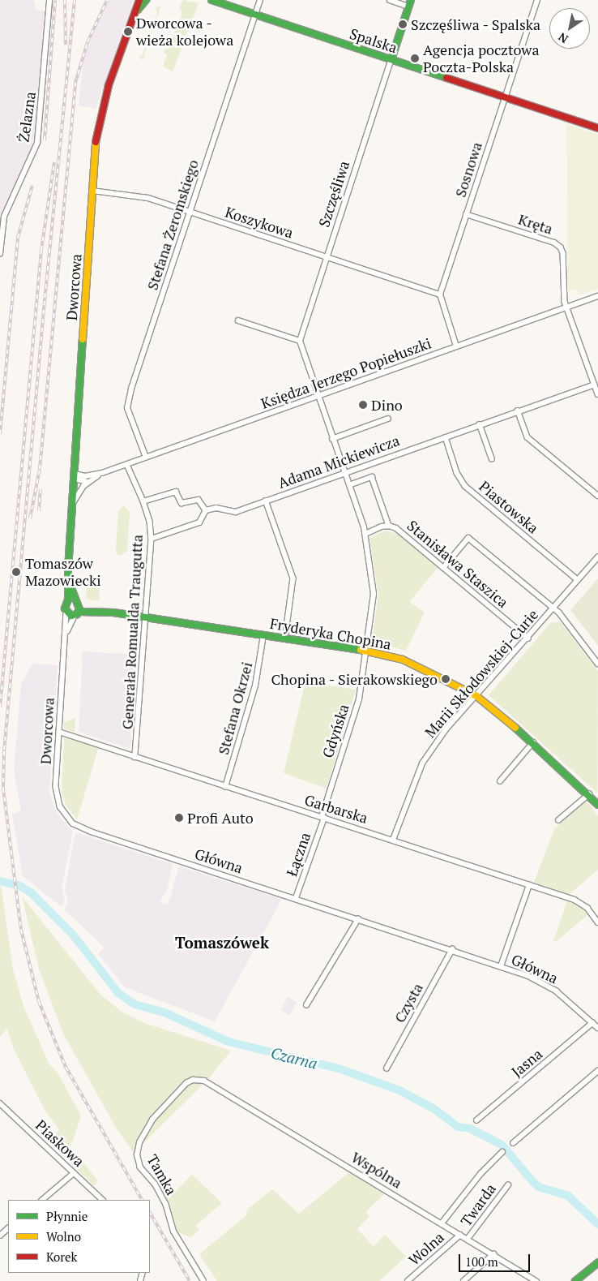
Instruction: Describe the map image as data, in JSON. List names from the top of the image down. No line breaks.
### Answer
{"streets":{"street":["Spalska","Żelazna","Sosnowa","Szczęśliwa","Koszykowa","Kręta","Stefana Żeromskiego","Dworcowa","Księdza Jerzego Popiełuszki","Adama Mickiewicza","Piastowska","Stanisława Staszica","Generała Romualda Traugutta","Fryderyka Chopina","Marii Skłodowskiej-Curie","Stefana Okrzei","Gdyńska","Garbarska","Łączna","Główna","Czysta","Jasna","Piaskowa","Wspólna","Tamka","Twarda","Wolna"]},"crossings":[["Spalska","Sosnowa"],["Spalska","Szczęśliwa"],["Spalska","Stefana Żeromskiego"],["Sosnowa","Koszykowa"],["Sosnowa","Kręta"],["Szczęśliwa","Koszykowa"],["Koszykowa","Stefana Żeromskiego"],["Koszykowa","Dworcowa"],["Kręta","Księdza Jerzego Popiełuszki"],["Kręta","Adama Mickiewicza"],["Stefana Żeromskiego","Księdza Jerzego Popiełuszki"],["Dworcowa","Księdza Jerzego Popiełuszki"],["Dworcowa","Fryderyka Chopina"],["Dworcowa","Garbarska"],["Dworcowa","Główna"],["Księdza Jerzego Popiełuszki","Generała Romualda Traugutta"],["Księdza Jerzego Popiełuszki","Gdyńska"],["Adama Mickiewicza","Piastowska"],["Adama Mickiewicza","Gdyńska"],["Piastowska","Marii Skłodowskiej-Curie"],["Stanisława Staszica","Marii Skłodowskiej-Curie"],["Stanisława Staszica","Gdyńska"],["Generała Romualda Traugutta","Fryderyka Chopina"],["Generała Romualda Traugutta","Garbarska"],["Fryderyka Chopina","Marii Skłodowskiej-Curie"],["Fryderyka Chopina","Stefana Okrzei"],["Fryderyka Chopina","Gdyńska"],["Marii Skłodowskiej-Curie","Garbarska"],["Stefana Okrzei","Garbarska"],["Gdyńska","Garbarska"],["Gdyńska","Łączna"],["Garbarska","Łączna"],["Łączna","Główna"],["Główna","Czysta"],["Główna","Jasna"],["Wspólna","Tamka"],["Wspólna","Twarda"],["Wspólna","Wolna"]],"districts":["Tomaszówek"],"water":["Czarna"],"places":["Szczęśliwa - Spalska","Dworcowa - wieża kolejowa","Agencja pocztowa Poczta-Polska","Dino","Tomaszów Mazowiecki","Chopina - Sierakowskiego","Profi Auto"],"legend":["Płynnie","Wolno","Korek"],"scale_bar":"100 m","north":"bottom left"}
